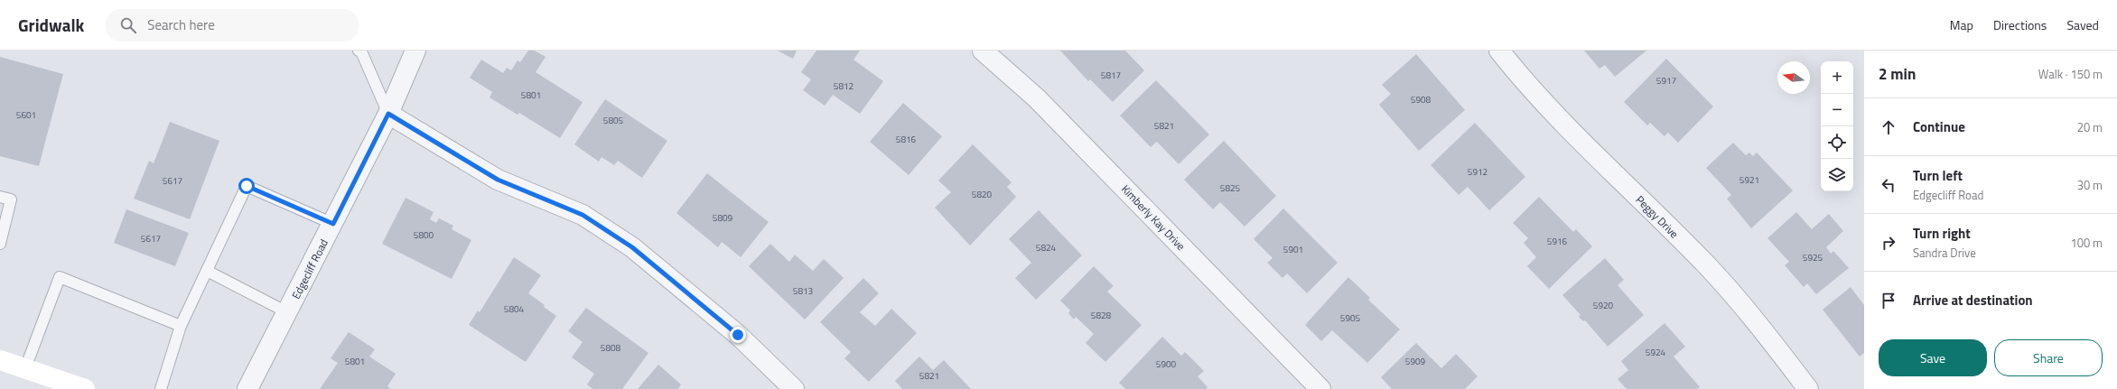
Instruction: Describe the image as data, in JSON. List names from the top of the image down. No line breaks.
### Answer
{"streets":{"street":["Peggy Drive","Kimberly Kay Drive","Edgecliff Road"]},"house_numbers":["5817","5917","5812","5801","5908","5601","5805","5821","5816","5912","5921","5617","5825","5820","5809","5800","5617","5916","5824","5901","5925","5813","5920","5804","5828","5905","5808","5924","5801","5909","5900","5821"],"north":"left","page":{"header":"Gridwalk","search":"Search here","nav":["Map","Directions","Saved"],"heading":["2 min","Walk · 150 m"],"map_buttons":["+","−"],"list":[["Continue","20 m"],["Turn left","Edgecliff Road","30 m"],["Turn right","Sandra Drive","100 m"],"Arrive at destination"],"buttons":["Save","Share"]}}
